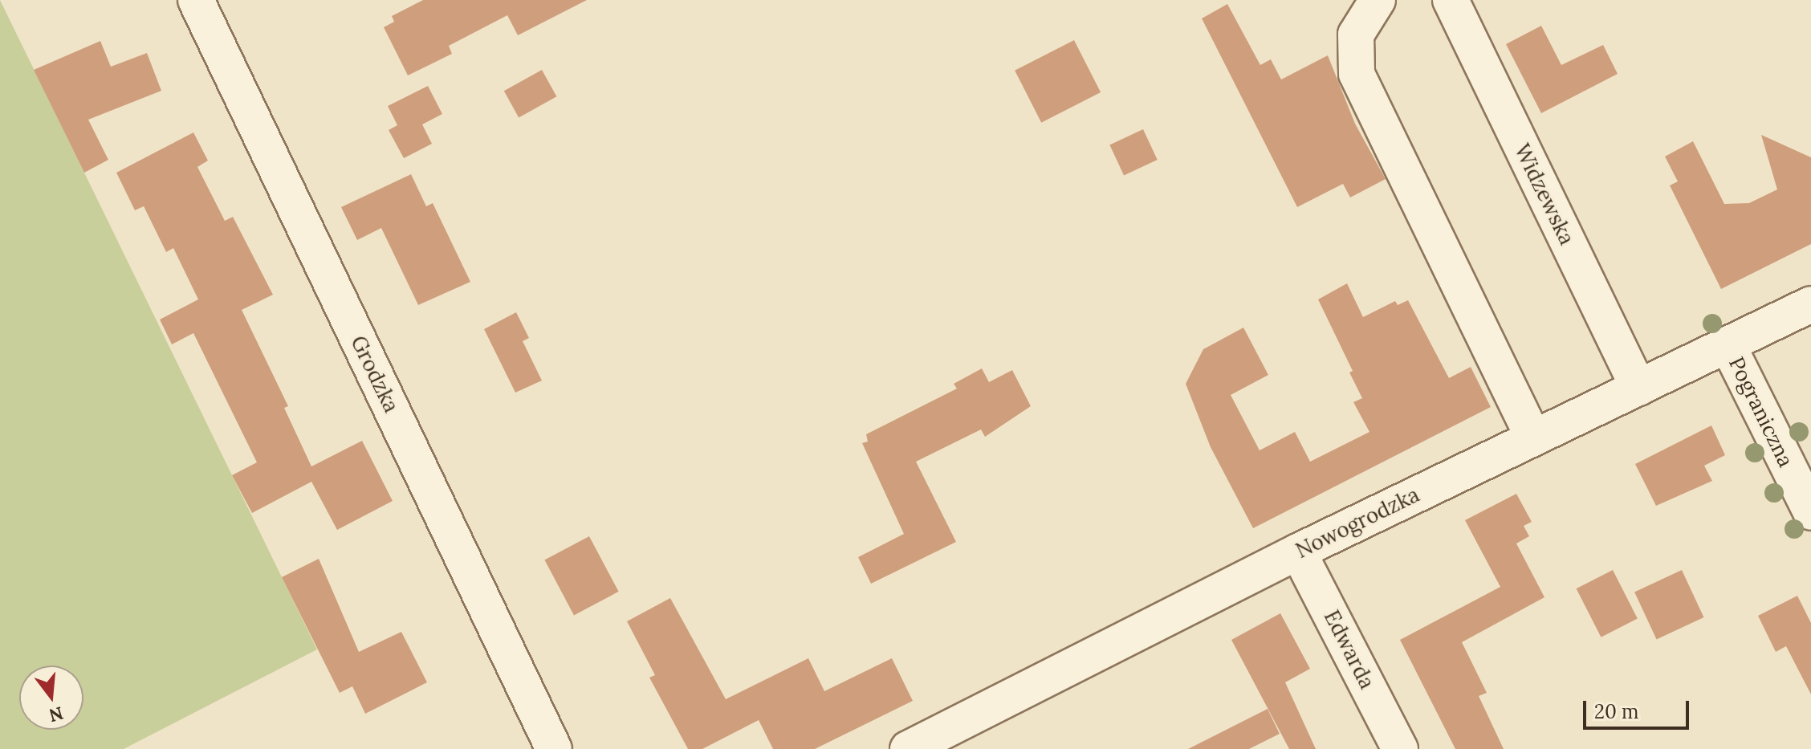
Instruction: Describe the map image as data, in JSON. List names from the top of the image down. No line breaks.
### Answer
{"streets":{"street":["Widzewska","Grodzka","Pograniczna","Nowogrodzka","Edwarda"]},"crossings":[["Widzewska","Nowogrodzka"],["Pograniczna","Nowogrodzka"],["Nowogrodzka","Edwarda"]],"scale_bar":"20 m","north":"bottom"}
